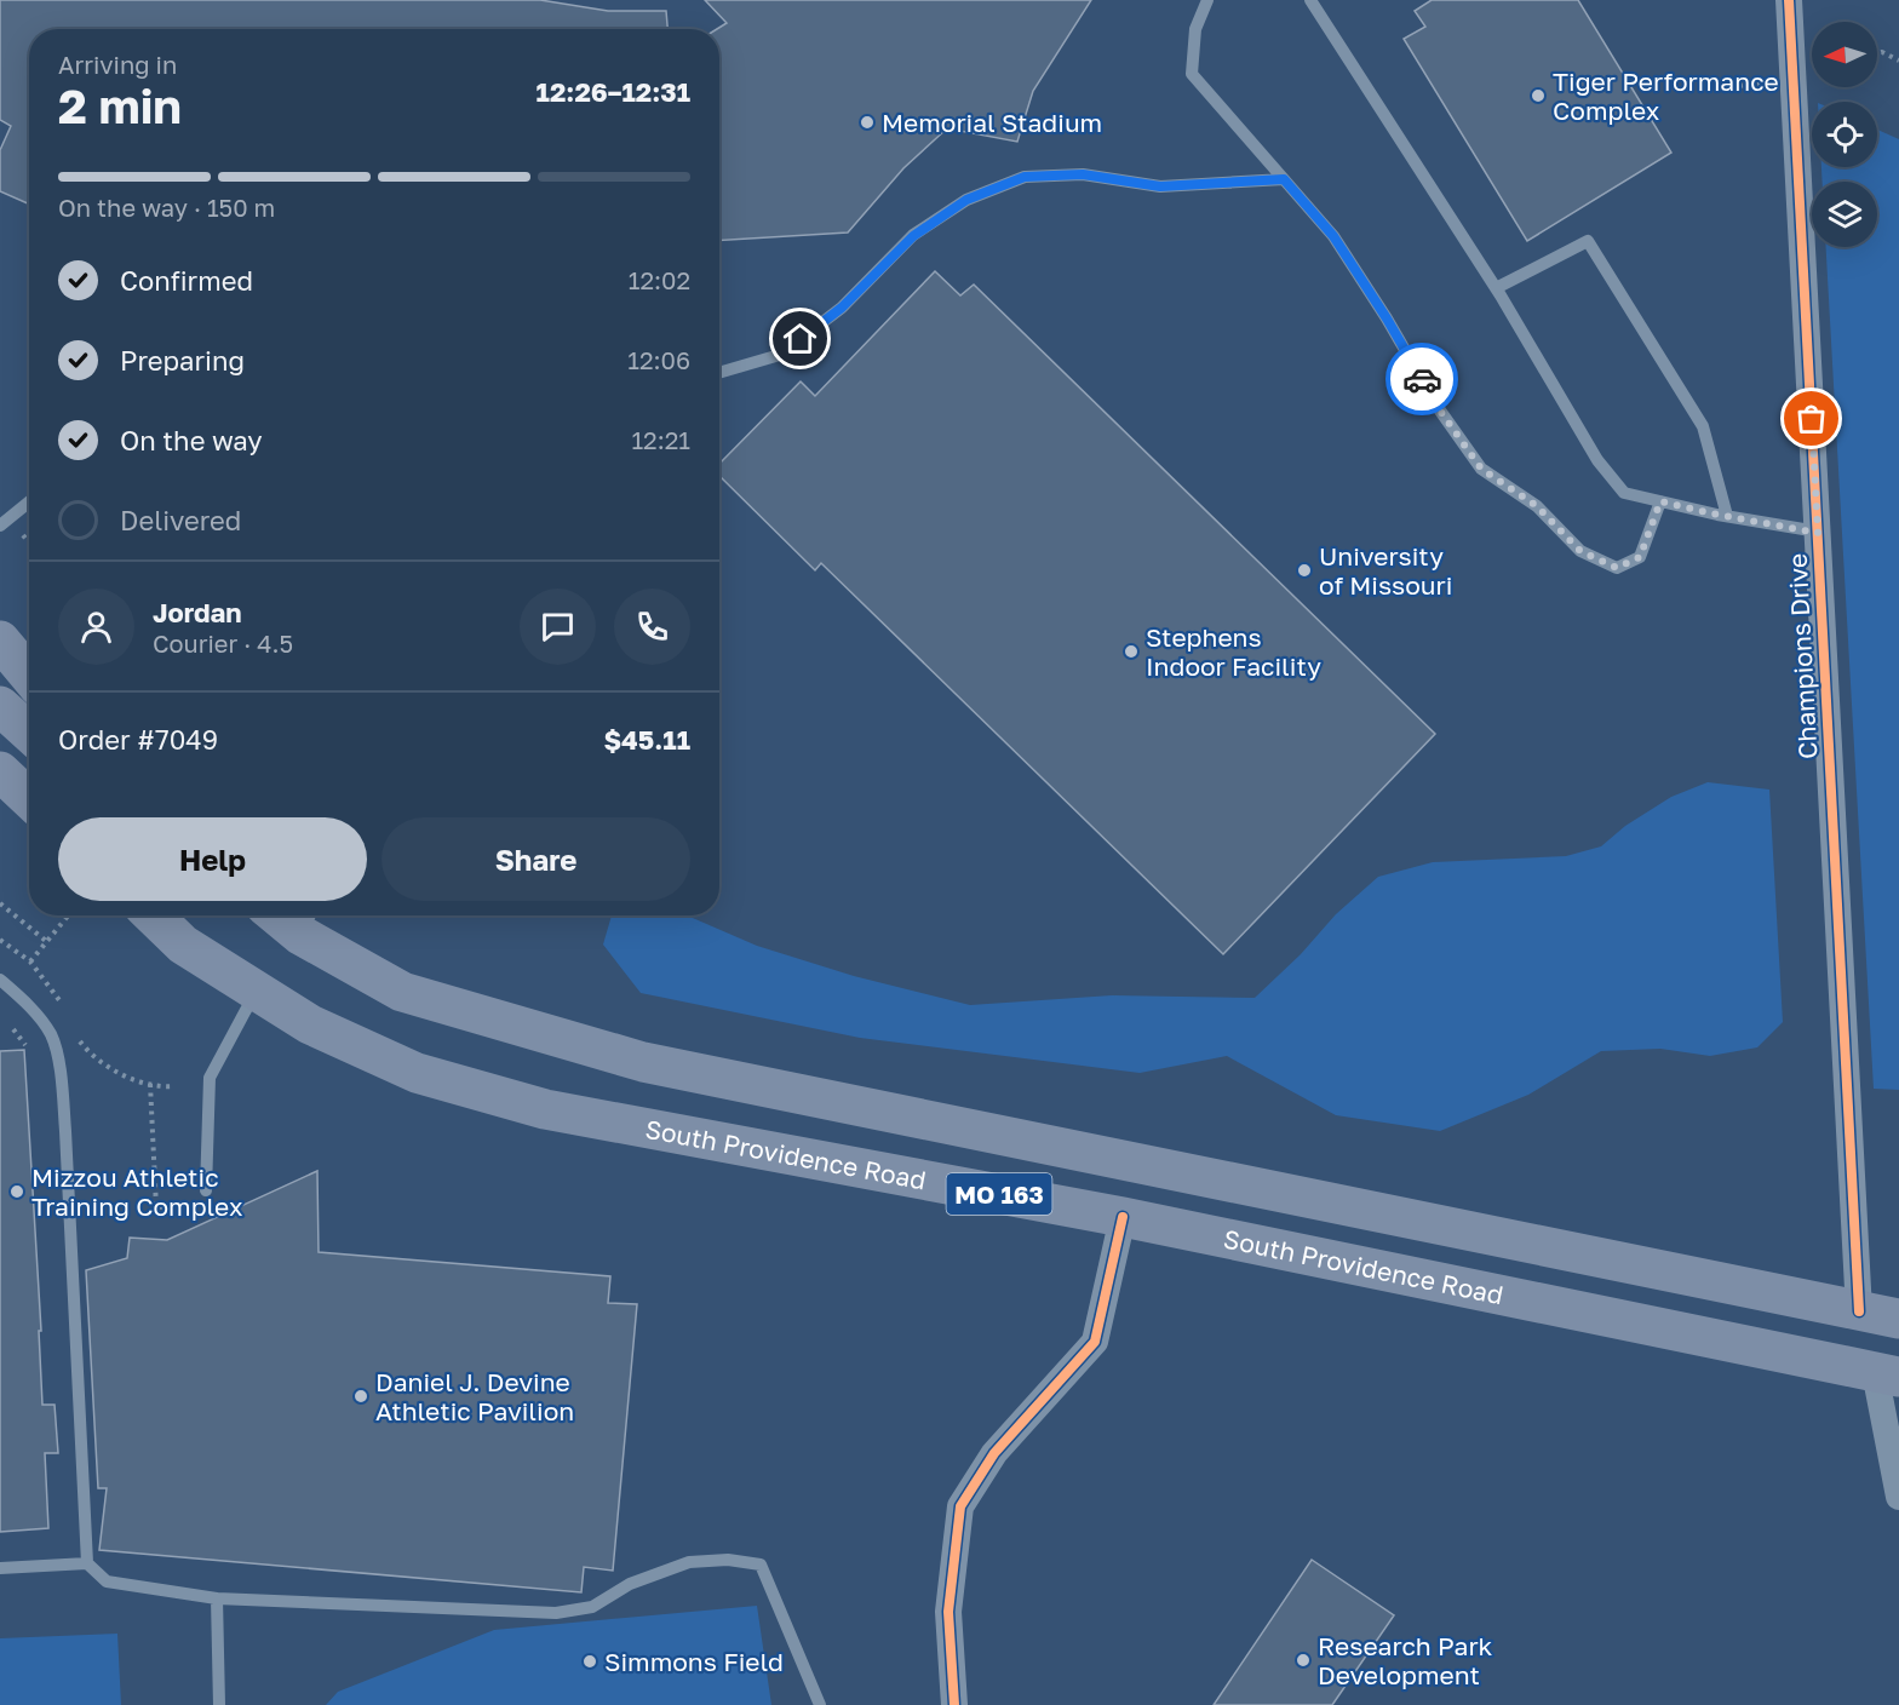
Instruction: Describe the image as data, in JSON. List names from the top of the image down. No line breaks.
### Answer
{"streets":{"main road":["South Providence Road","MO 163"],"street":["Champions Drive"]},"crossings":[["Champions Drive","MO 163"]],"places":["Tiger Performance Complex","Memorial Stadium","University of Missouri","Stephens Indoor Facility","Mizzou Athletic Training Complex","Daniel J. Devine Athletic Pavilion","Research Park Development","Simmons Field"],"north":"left","page":{"heading":["2 min","Arriving in","12:26–12:31"],"panel":["Jordan","Courier · 4.5","Order #7049","$45.11"],"bar":"On the way · 150 m","list":[["Confirmed","12:02"],["Preparing","12:06"],["On the way","12:21"],"Delivered"],"buttons":["Help","Share"]}}
